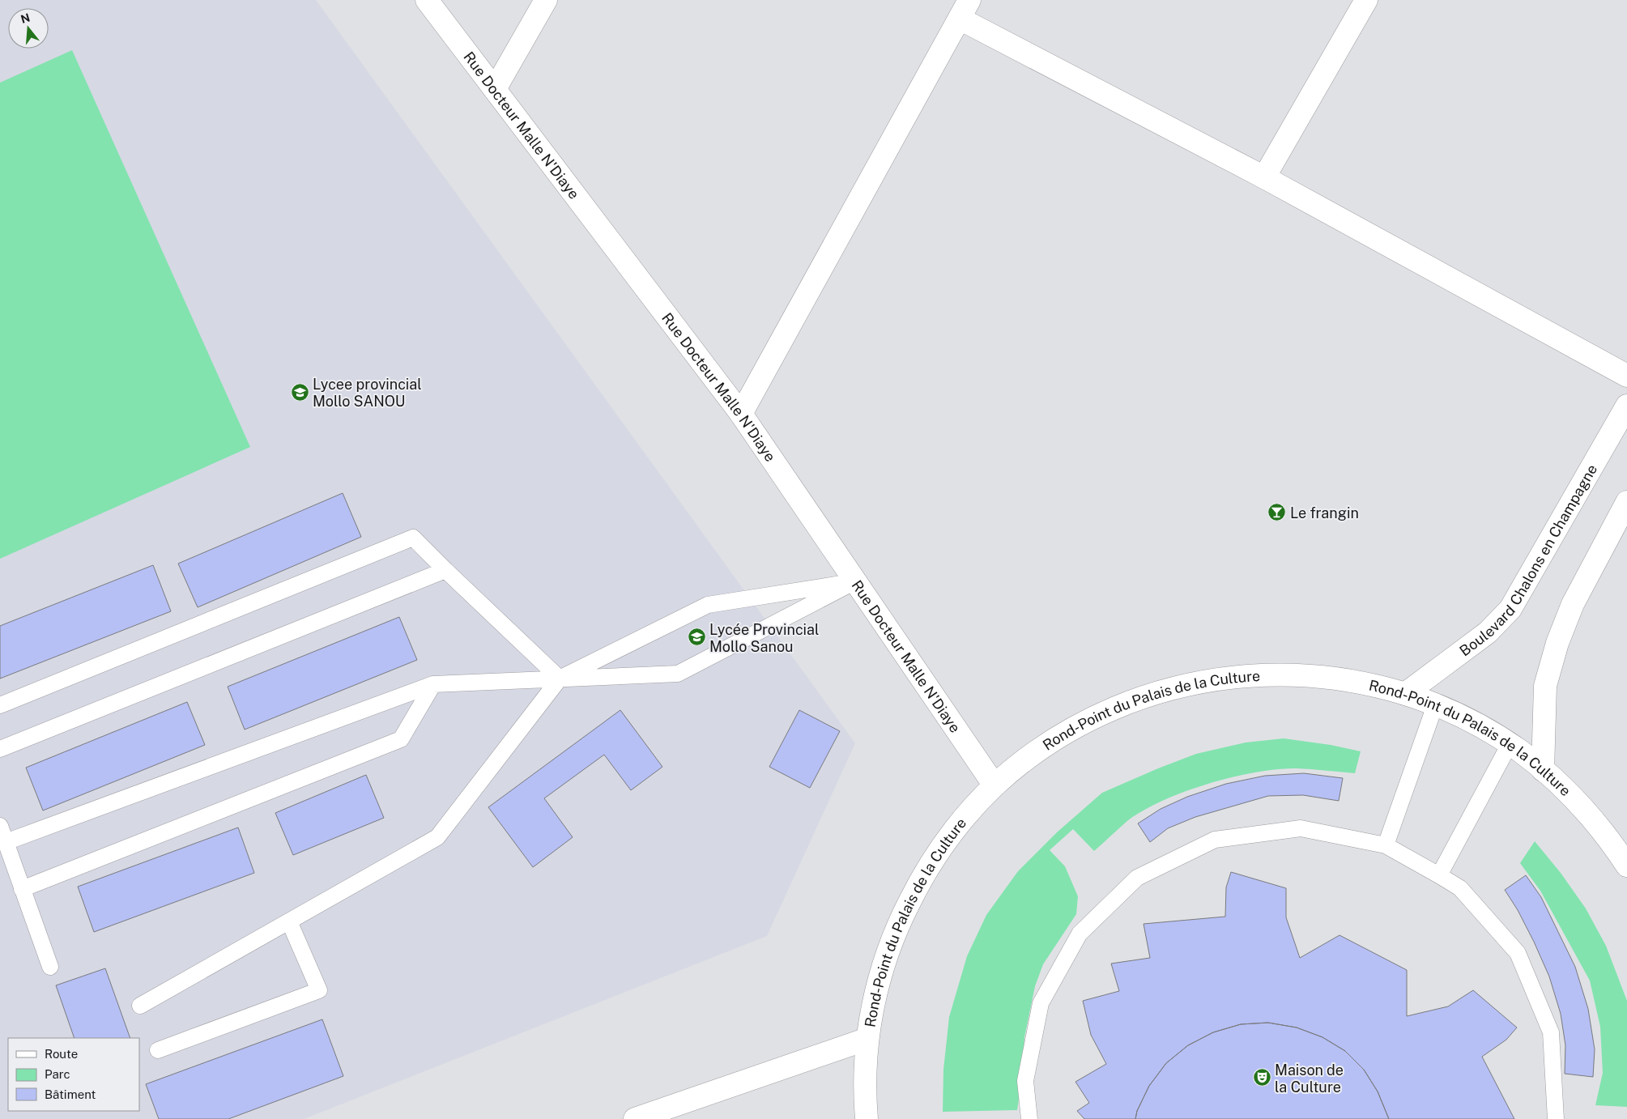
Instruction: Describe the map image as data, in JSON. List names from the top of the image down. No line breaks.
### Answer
{"streets":{"street":["Rue Docteur Malle N'Diaye","Boulevard Chalons en Champagne","Rond-Point du Palais de la Culture"]},"crossings":[["Rue Docteur Malle N'Diaye","Rond-Point du Palais de la Culture"],["Boulevard Chalons en Champagne","Rond-Point du Palais de la Culture"]],"places":{"school or university":["Lycee provincial Mollo SANOU","Lycée Provincial Mollo Sanou"],"bar":["Le frangin"],"theatre":["Maison de la Culture"]},"legend":["Route","Parc","Bâtiment"],"north":"top"}
